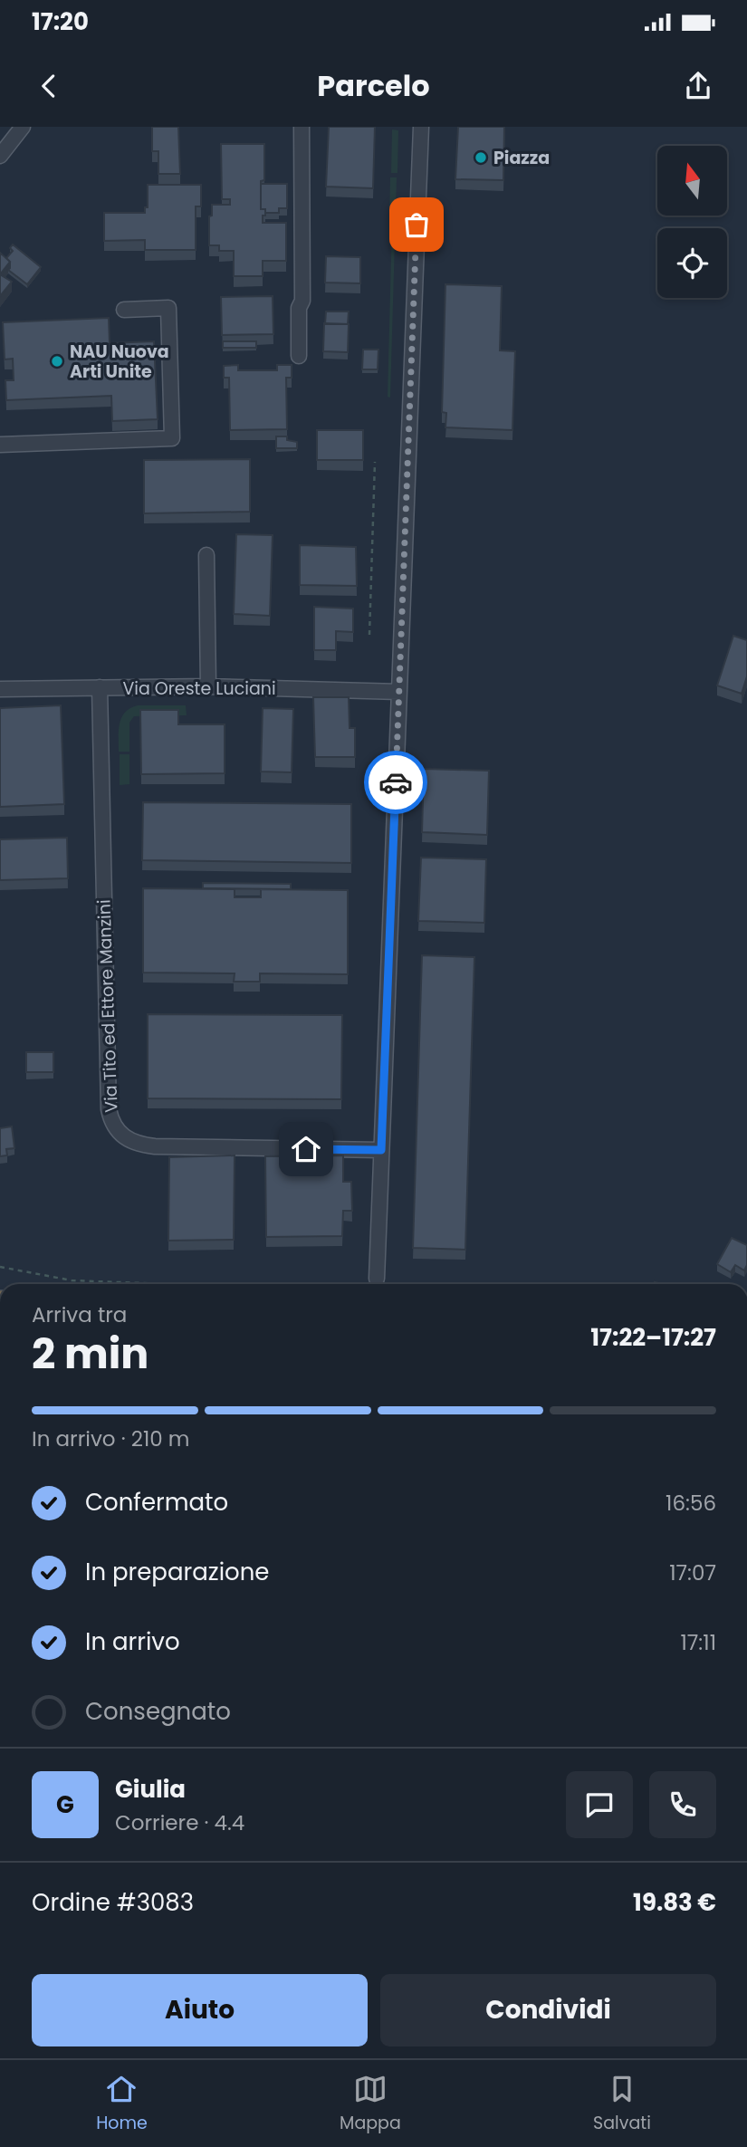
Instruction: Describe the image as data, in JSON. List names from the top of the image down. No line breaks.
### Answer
{"streets":{"street":["Via Oreste Luciani","Via Tito ed Ettore Manzini"]},"crossings":[["Via Oreste Luciani","Via Tito ed Ettore Manzini"]],"places":["Piazza","NAU Nuova Arti Unite"],"north":"top","page":{"status":"17:20","header":"Parcelo","heading":["2 min","Arriva tra","17:22–17:27"],"panel":["Giulia","Corriere · 4.4","Ordine #3083","19.83 €"],"bar":"In arrivo · 210 m","list":[["Confermato","16:56"],["In preparazione","17:07"],["In arrivo","17:11"],"Consegnato"],"round":"G","buttons":["Aiuto","Condividi"],"tabs":["Home","Mappa","Salvati"]}}
